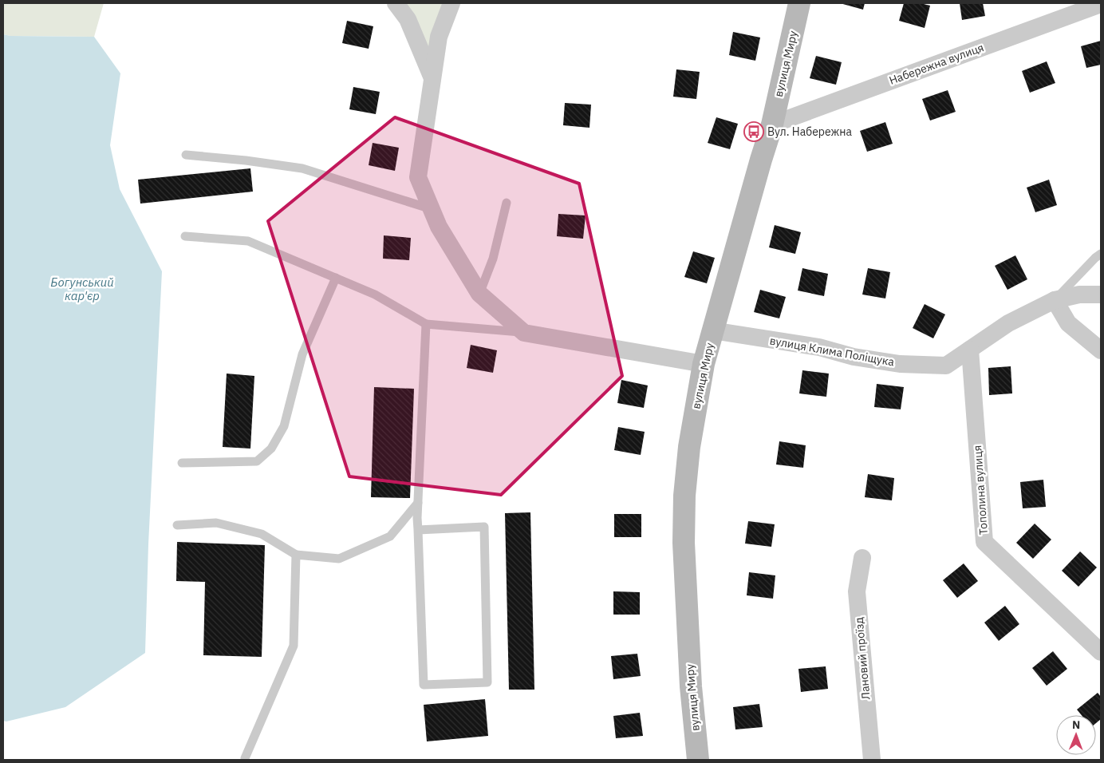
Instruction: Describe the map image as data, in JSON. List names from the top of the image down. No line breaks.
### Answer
{"streets":{"street":["вулиця Миру","Набережна вулиця","вулиця Клима Поліщука","Тополина вулиця","Лановий проїзд"]},"crossings":[["вулиця Миру","Набережна вулиця"],["вулиця Миру","вулиця Клима Поліщука"],["вулиця Клима Поліщука","Тополина вулиця"]],"water":["Богунський кар'єр"],"places":{"bus stop":["Вул. Набережна"]},"north":"top"}
